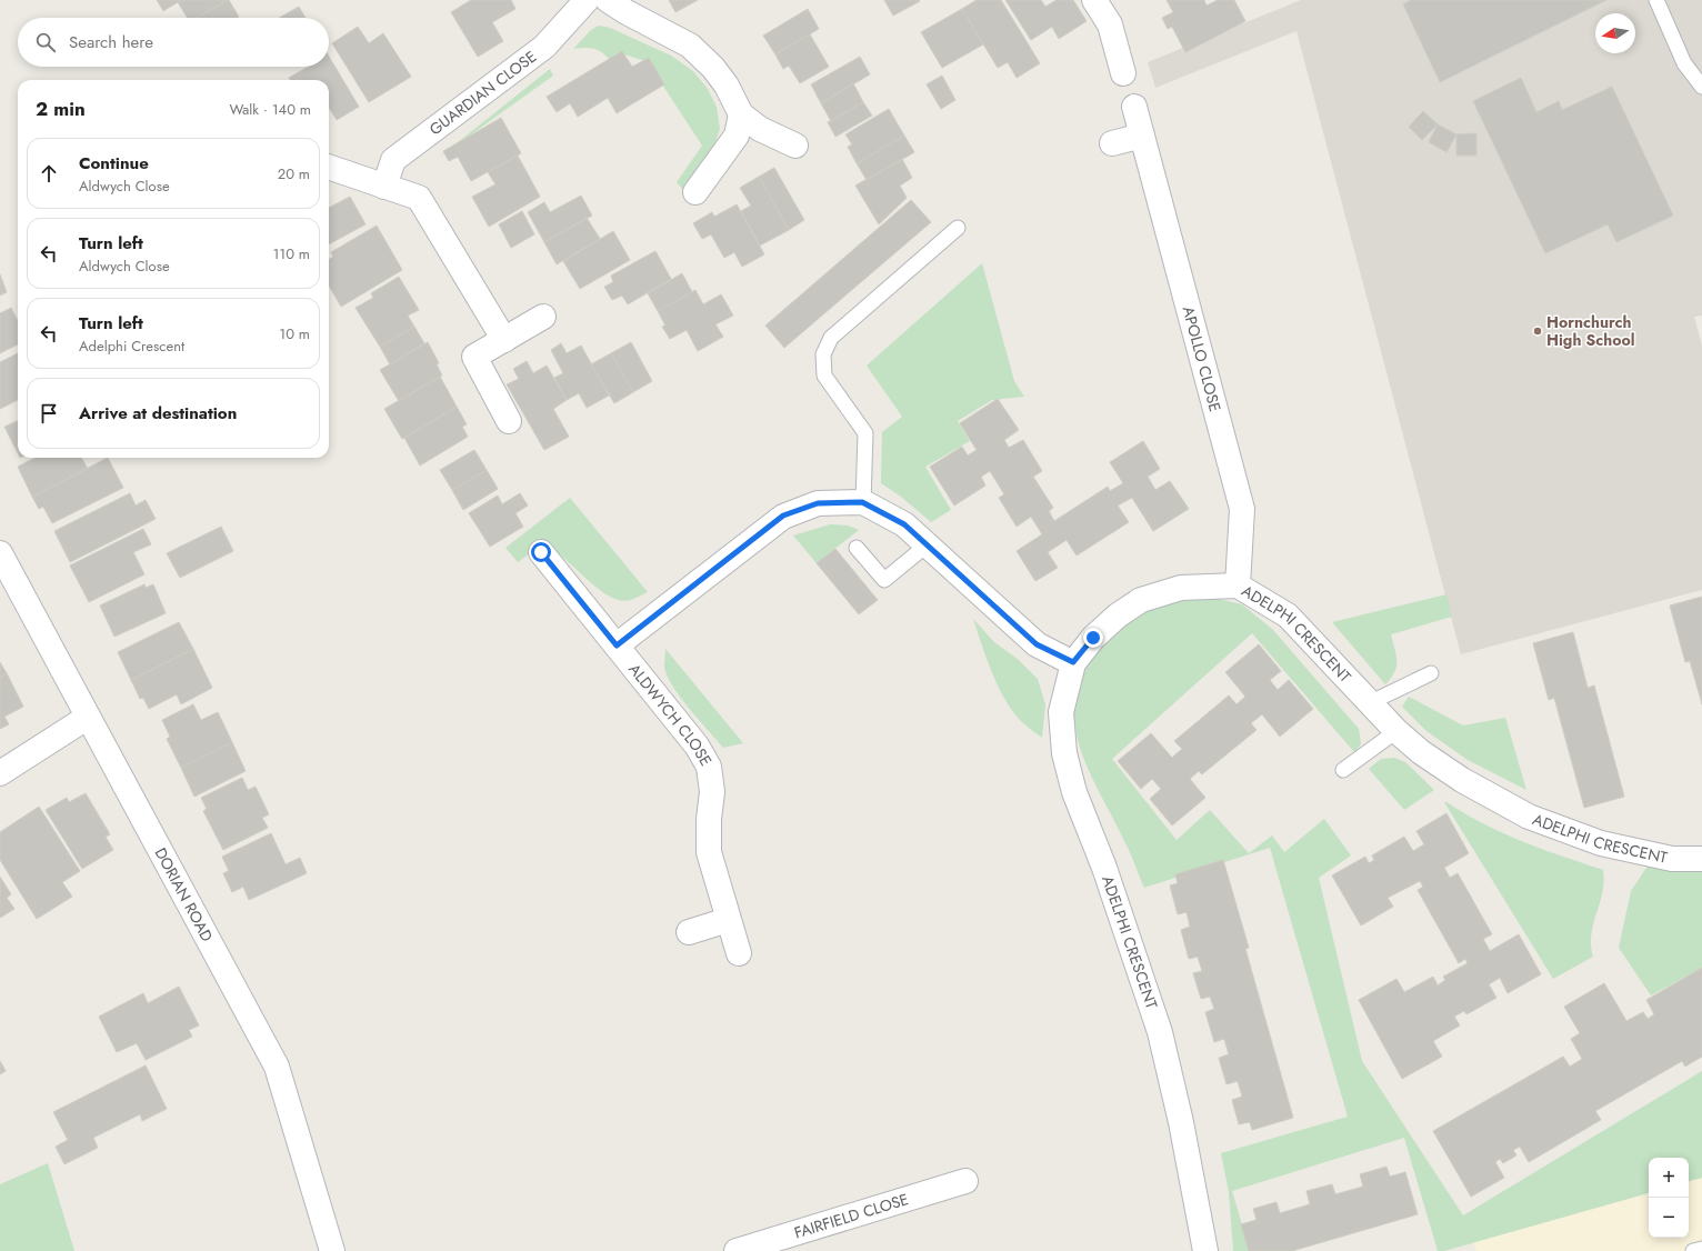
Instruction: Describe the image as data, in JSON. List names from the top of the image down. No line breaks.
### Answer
{"streets":{"street":["GUARDIAN CLOSE","APOLLO CLOSE","ADELPHI CRESCENT","ALDWYCH CLOSE","DORIAN ROAD","FAIRFIELD CLOSE"]},"crossings":[["APOLLO CLOSE","ADELPHI CRESCENT"]],"places":["Hornchurch High School"],"north":"left","page":{"search":"Search here","heading":["2 min","Walk · 140 m"],"list":[["Continue","Aldwych Close","20 m"],["Turn left","Aldwych Close","110 m"],["Turn left","Adelphi Crescent","10 m"],"Arrive at destination"],"map_buttons":["+","−"]}}
